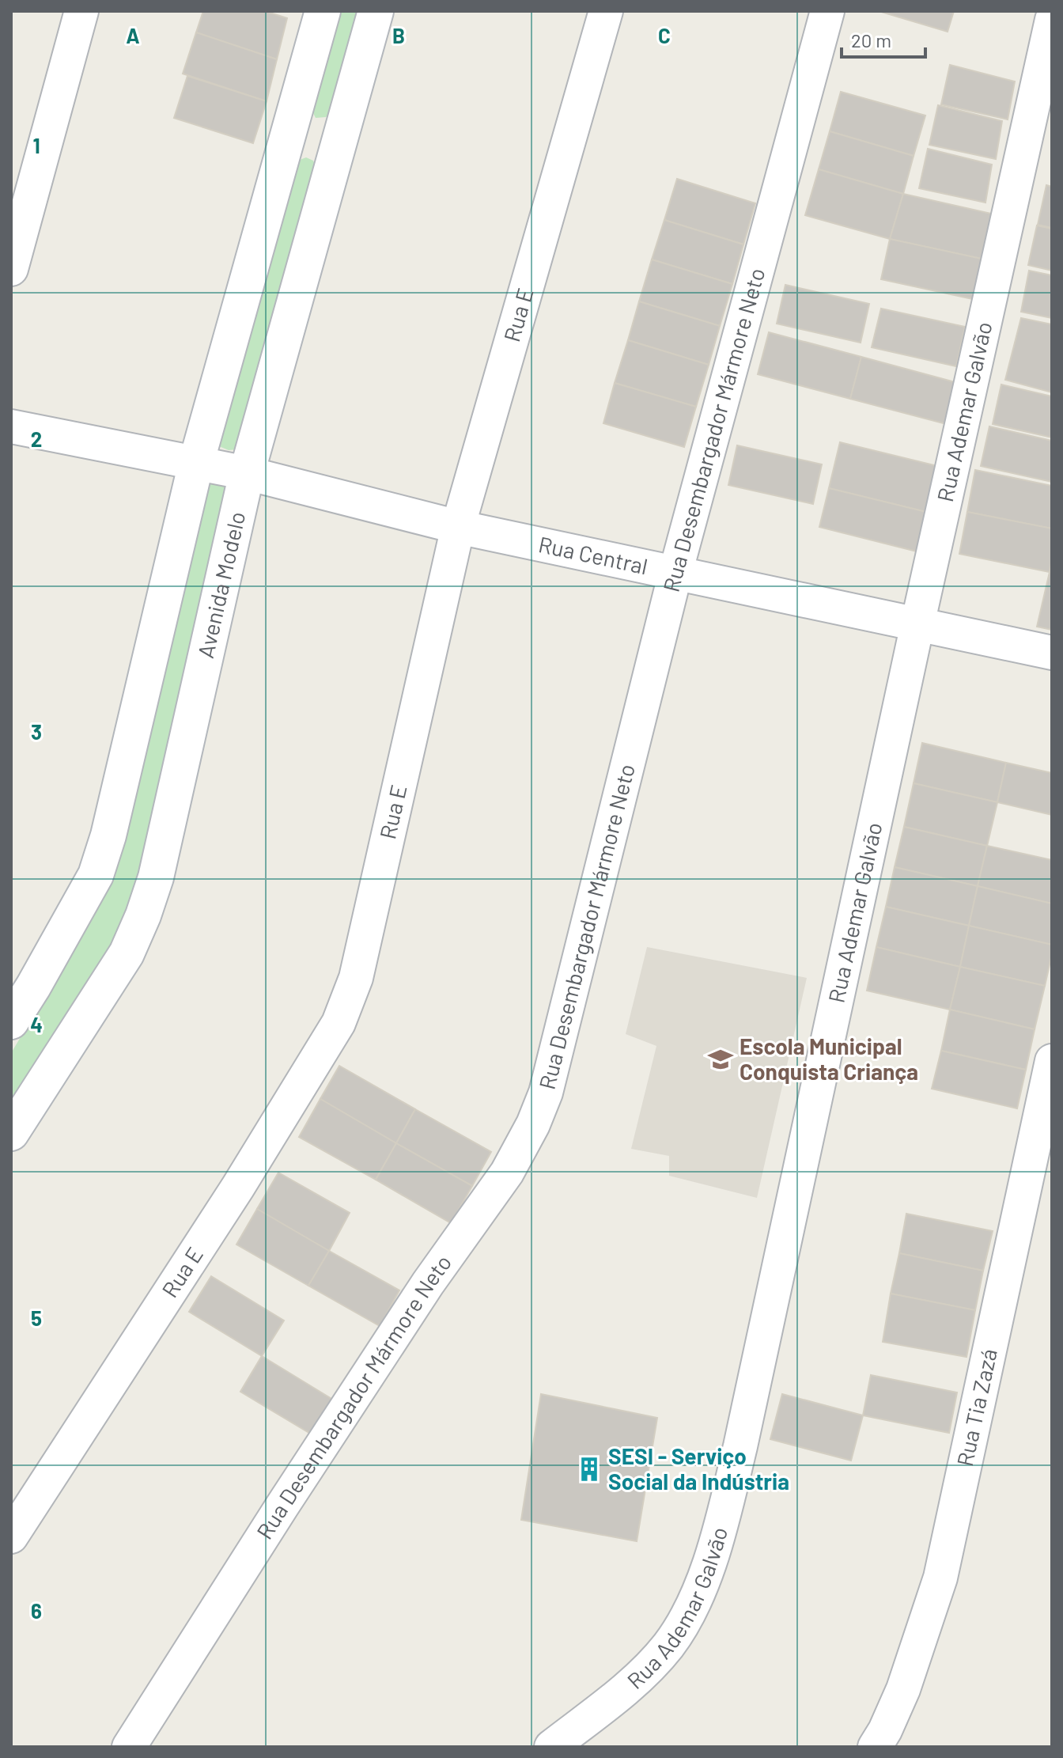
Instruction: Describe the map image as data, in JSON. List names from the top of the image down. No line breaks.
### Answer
{"streets":{"main road":["Avenida Modelo"],"street":["Rua E","Rua Ademar Galvão","Rua Desembargador Mármore Neto","Rua Central","Rua Tia Zazá"]},"crossings":[["Rua E","Rua Central"],["Rua Ademar Galvão","Rua Central"],["Rua Desembargador Mármore Neto","Rua Central"],["Rua Central","Avenida Modelo"]],"places":{"school or university":["Escola Municipal Conquista Criança"],"building":["SESI - Serviço Social da Indústria"]},"scale_bar":"20 m","grid":{"columns":["A","B","C"],"rows":["1","2","3","4","5","6"]}}
